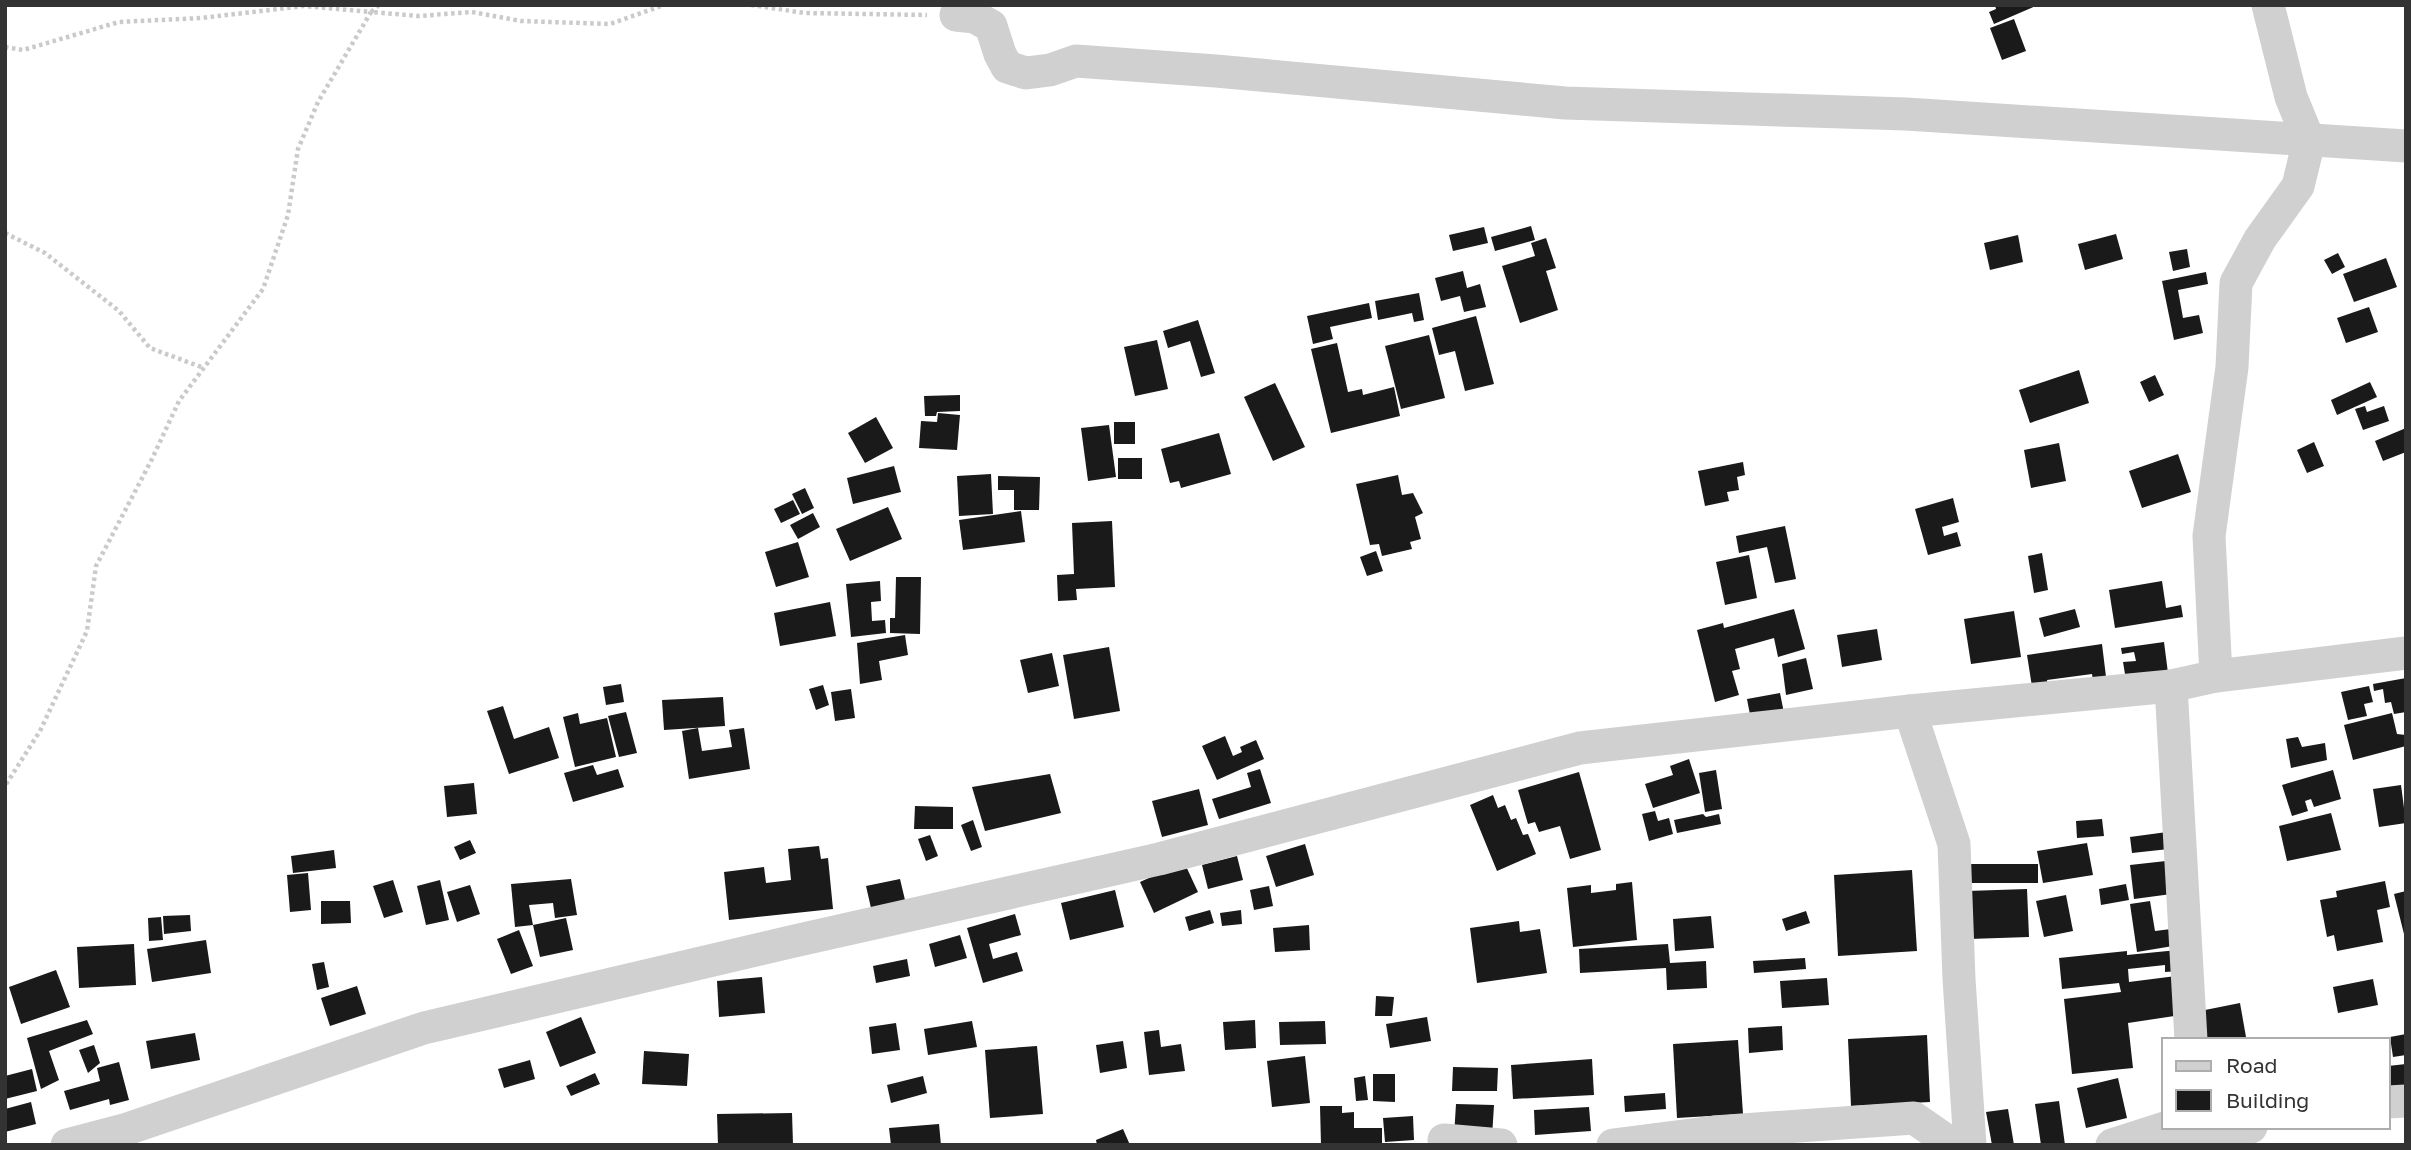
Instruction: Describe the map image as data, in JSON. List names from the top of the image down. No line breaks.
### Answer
{"legend":["Road","Building"]}
